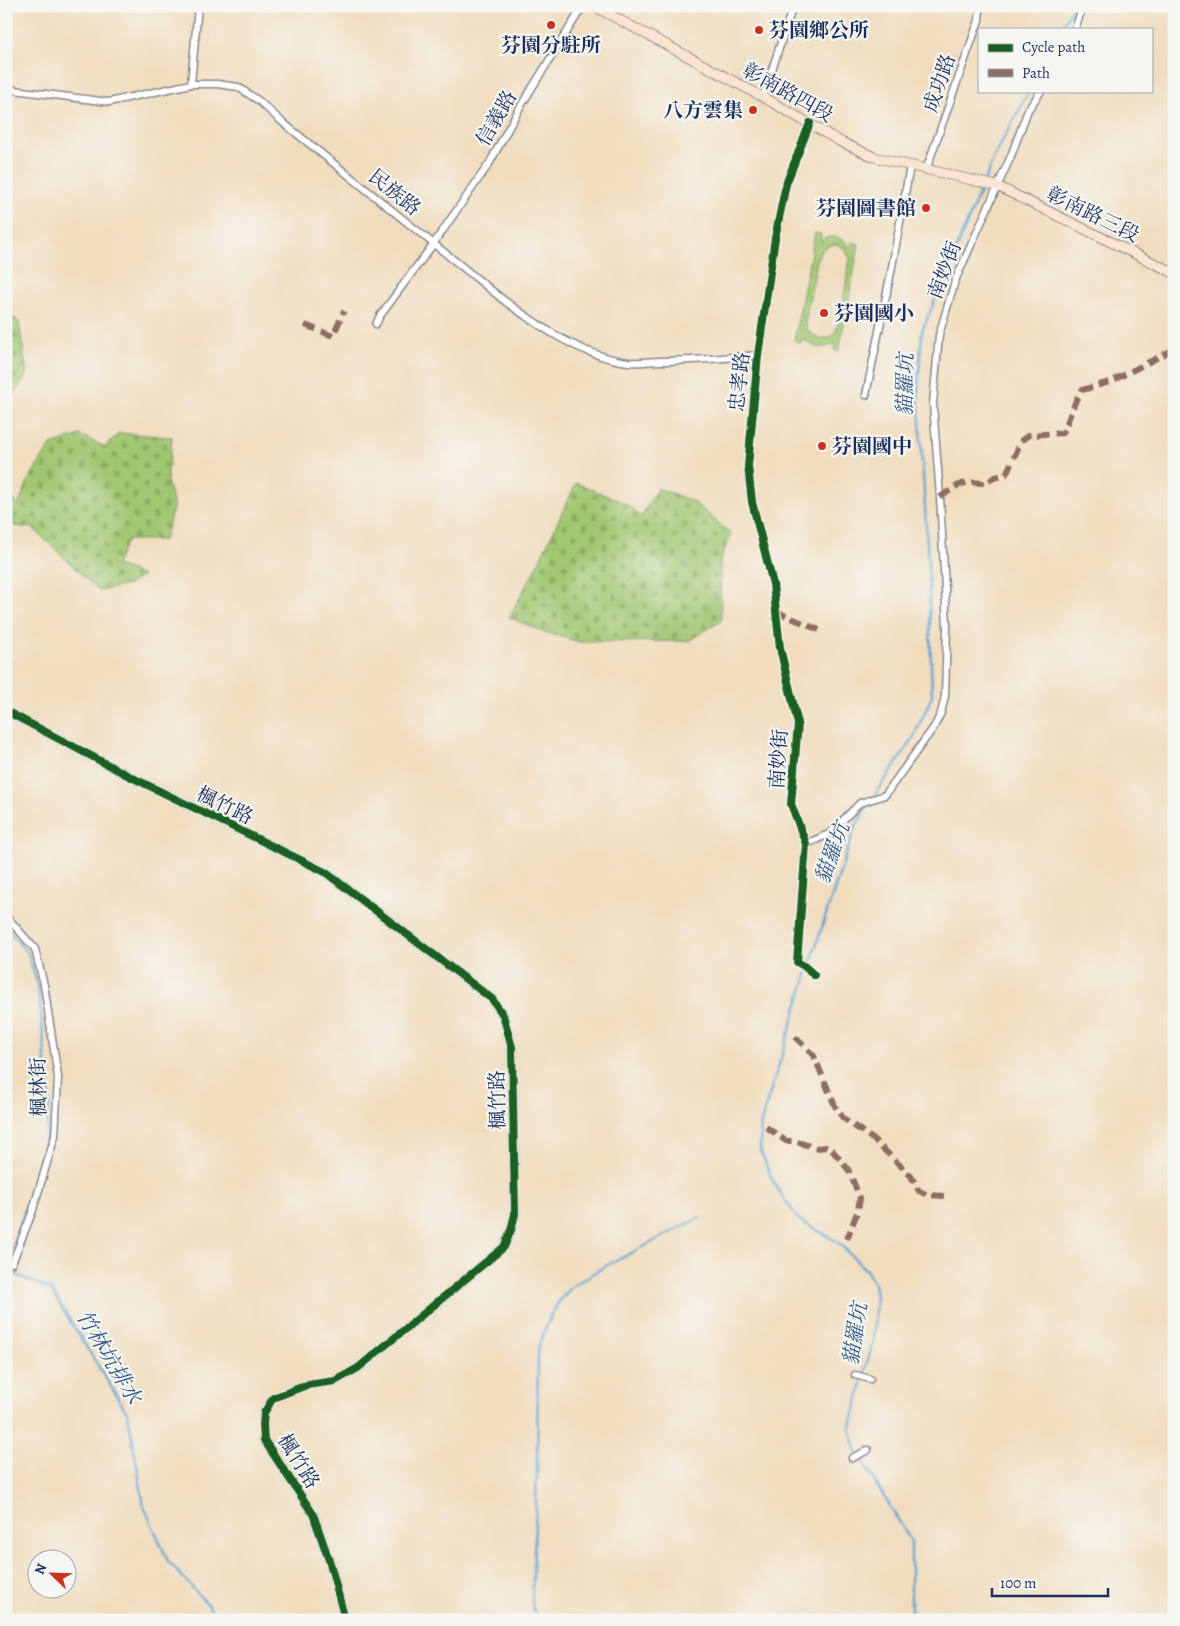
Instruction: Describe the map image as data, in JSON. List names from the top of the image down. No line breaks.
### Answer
{"streets":{"street":["成功路","彰南路四段","信義路","民族路","彰南路三段","南妙街","忠孝路","楓竹路","楓林街"]},"crossings":[["成功路","彰南路四段"],["彰南路四段","彰南路三段"],["彰南路四段","忠孝路"],["信義路","民族路"],["民族路","忠孝路"],["彰南路三段","南妙街"],["南妙街","忠孝路"]],"water":["貓羅坑","竹林坑排水"],"places":["芬園分駐所","芬園鄉公所","八方雲集","芬園圖書館","芬園國小","芬園國中"],"legend":["Cycle path","Path"],"scale_bar":"100 m","north":"top left"}
